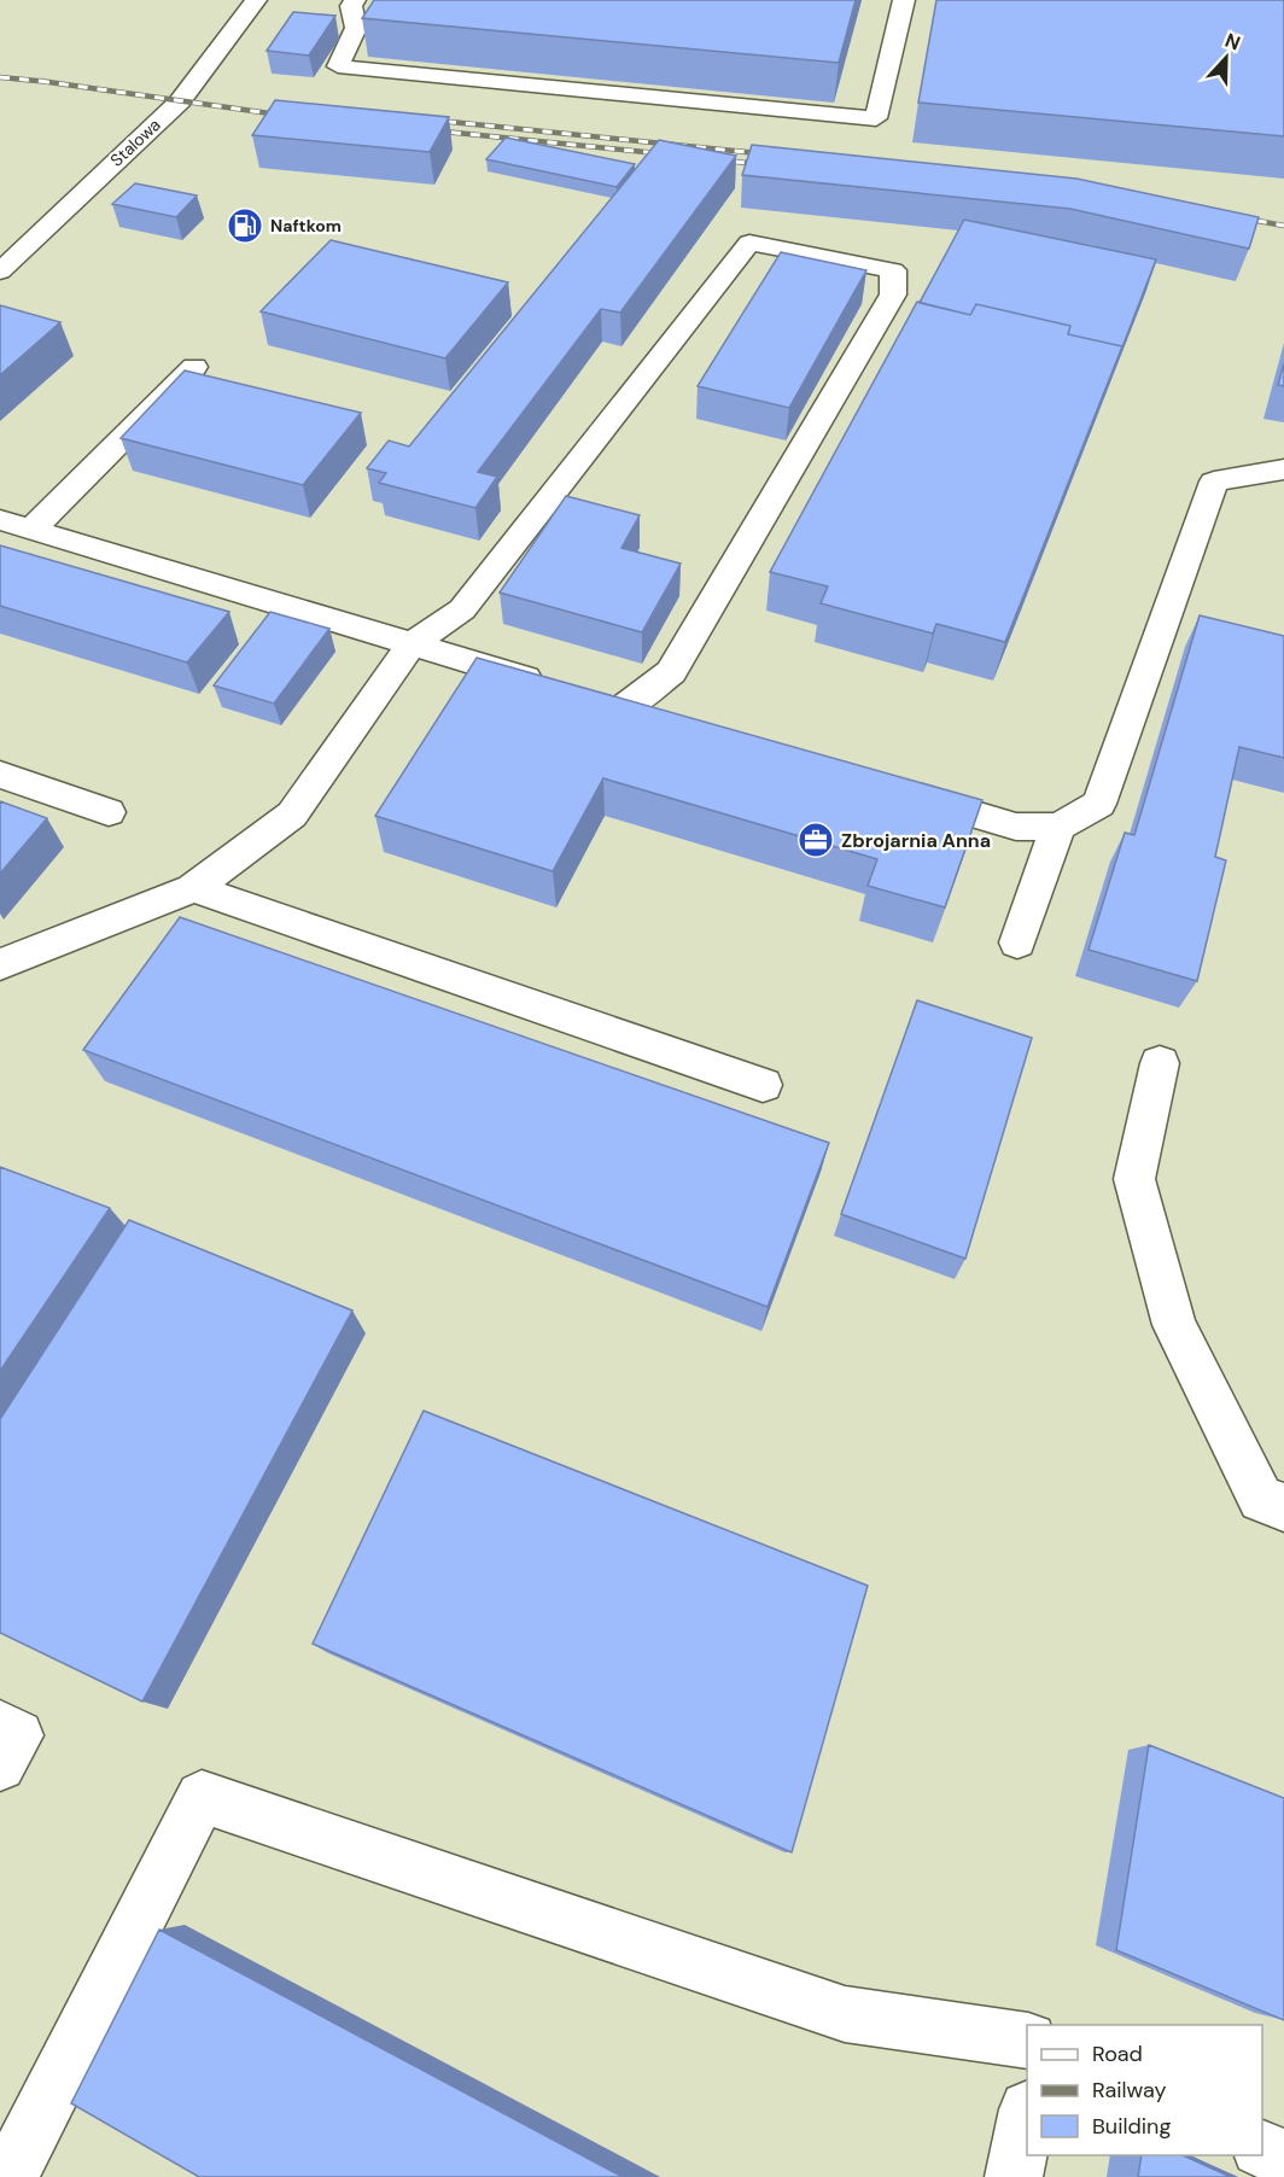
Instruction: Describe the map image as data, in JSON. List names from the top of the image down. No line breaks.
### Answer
{"streets":{"street":["Stalowa"]},"places":{"fuel station":["Naftkom"],"office":["Zbrojarnia Anna"]},"legend":["Road","Railway","Building"],"north":"top"}
